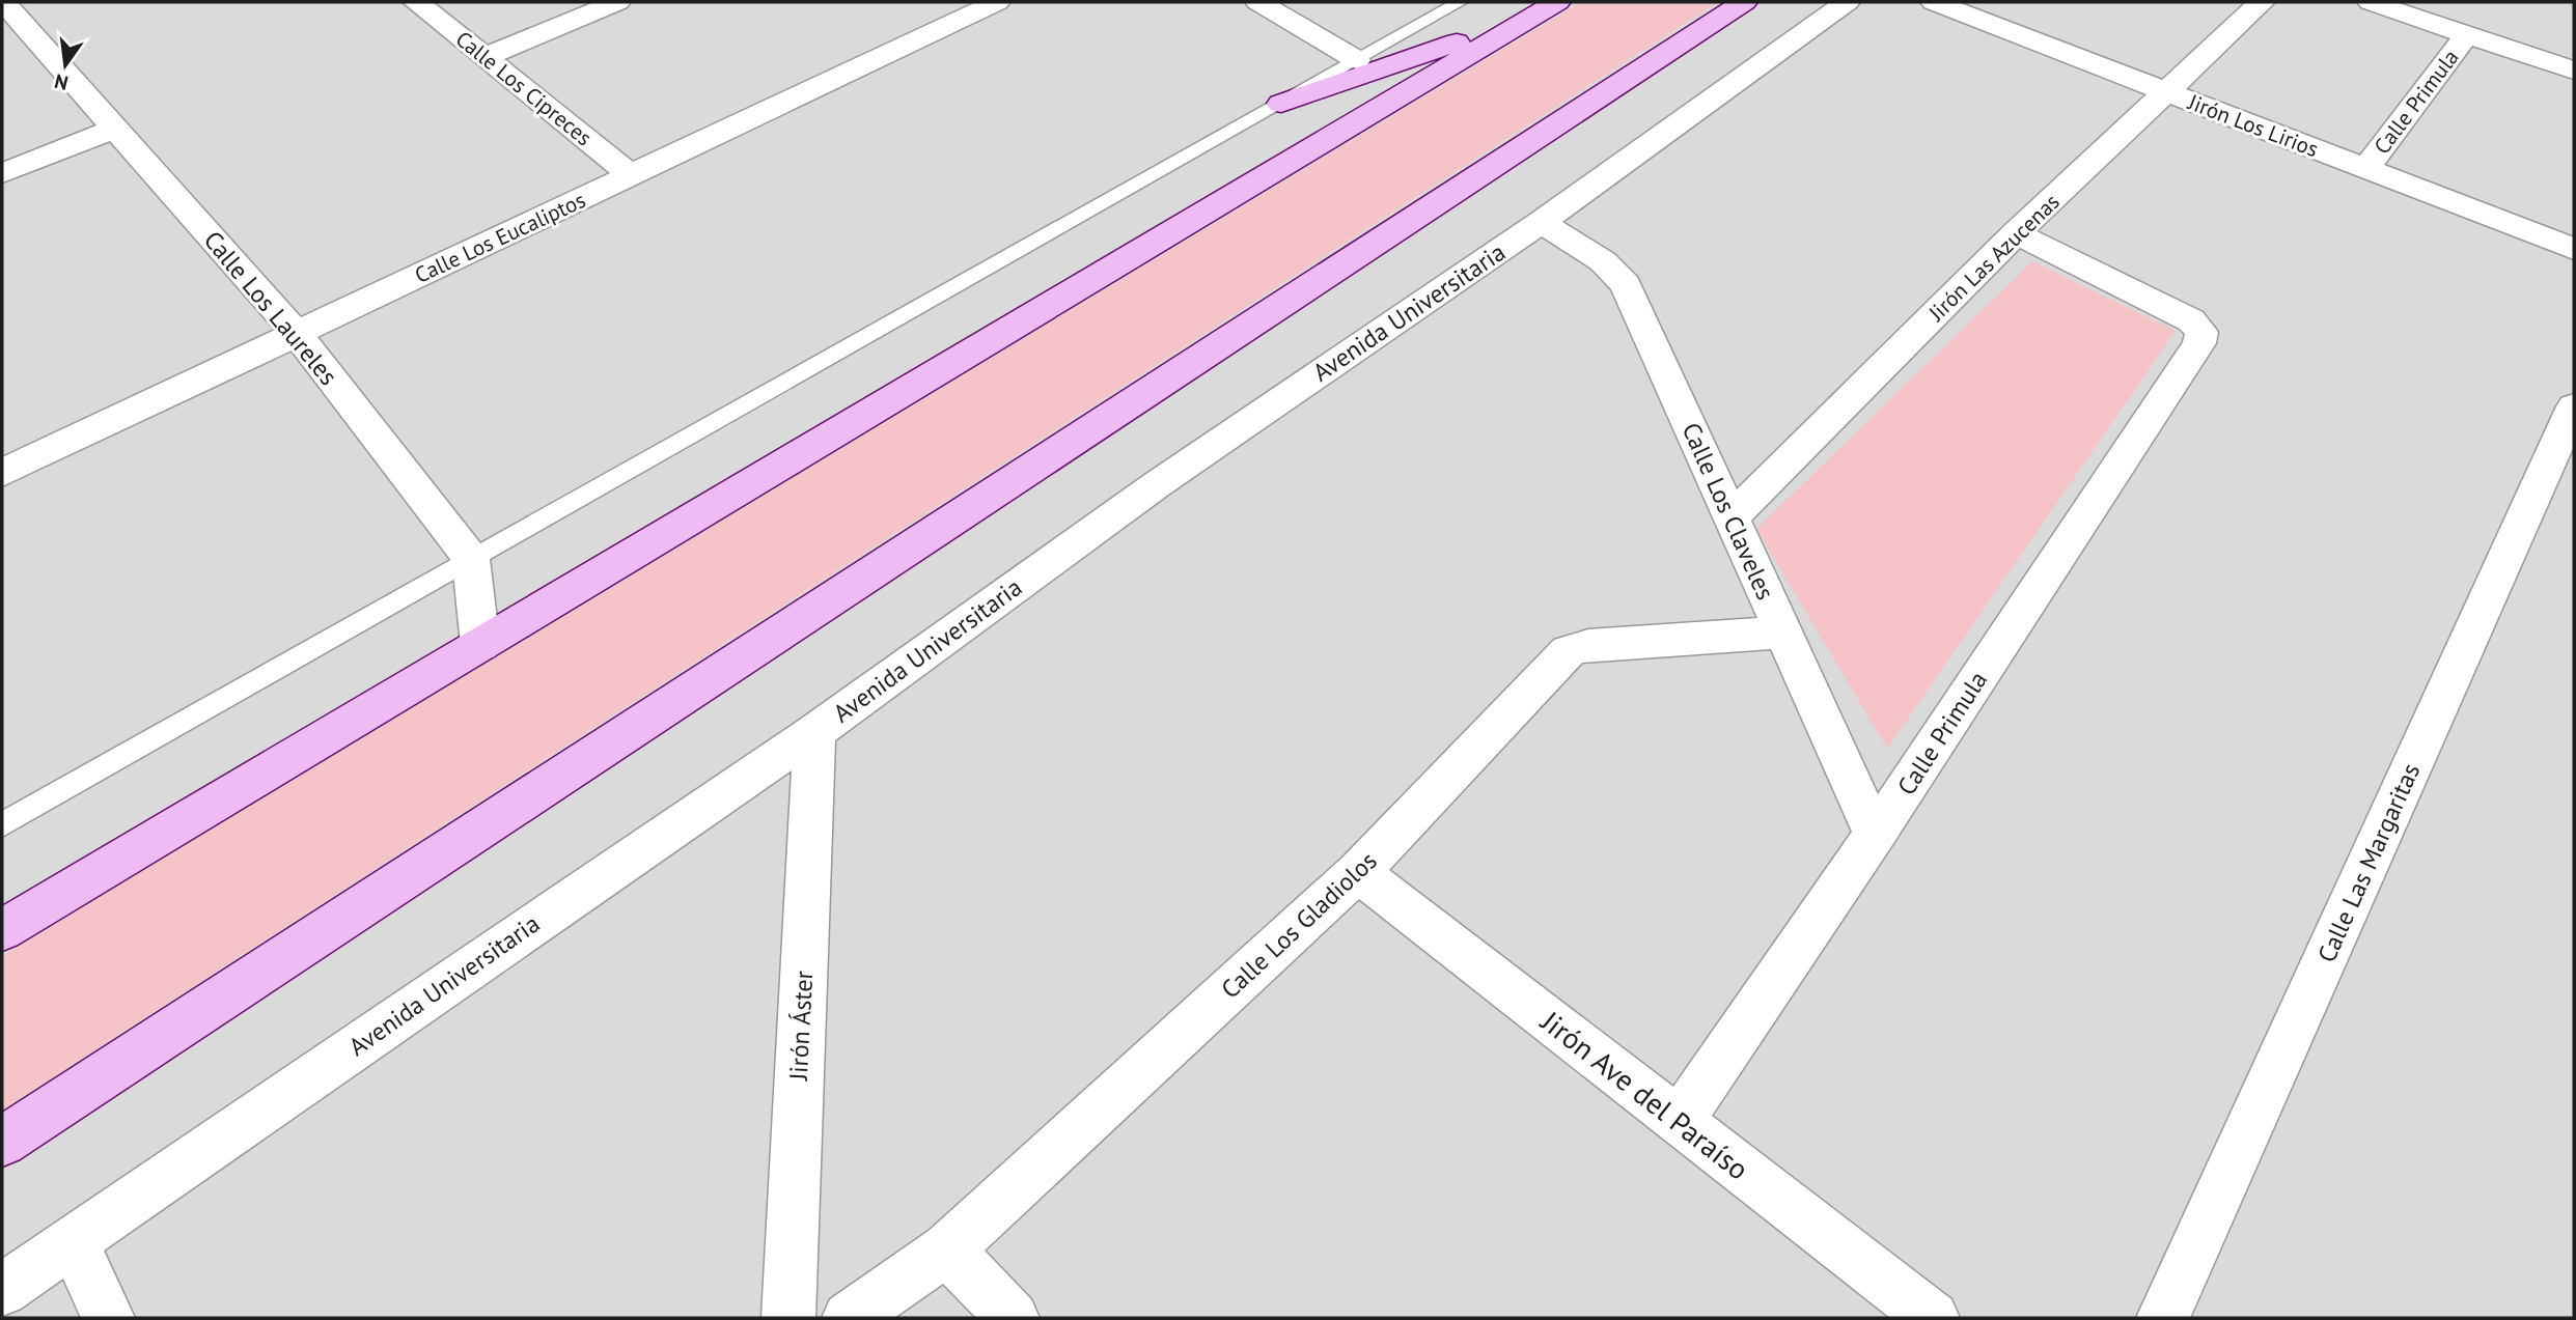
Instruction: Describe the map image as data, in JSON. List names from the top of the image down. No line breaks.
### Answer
{"streets":{"street":["Calle Los Cipreces","Calle Primula","Jirón Los Lirios","Calle Los Eucaliptos","Jirón Las Azucenas","Calle Los Laureles","Avenida Universitaria","Calle Los Claveles","Calle Las Margaritas","Calle Los Gladiolos","Jirón Áster","Jirón Ave del Paraíso"]},"crossings":[["Calle Los Cipreces","Calle Los Eucaliptos"],["Calle Primula","Jirón Los Lirios"],["Calle Primula","Jirón Las Azucenas"],["Calle Primula","Calle Los Claveles"],["Calle Primula","Jirón Ave del Paraíso"],["Jirón Los Lirios","Jirón Las Azucenas"],["Calle Los Eucaliptos","Calle Los Laureles"],["Jirón Las Azucenas","Calle Los Claveles"],["Avenida Universitaria","Calle Los Claveles"],["Avenida Universitaria","Jirón Áster"],["Calle Los Claveles","Calle Los Gladiolos"],["Calle Los Gladiolos","Jirón Ave del Paraíso"]],"north":"bottom"}
